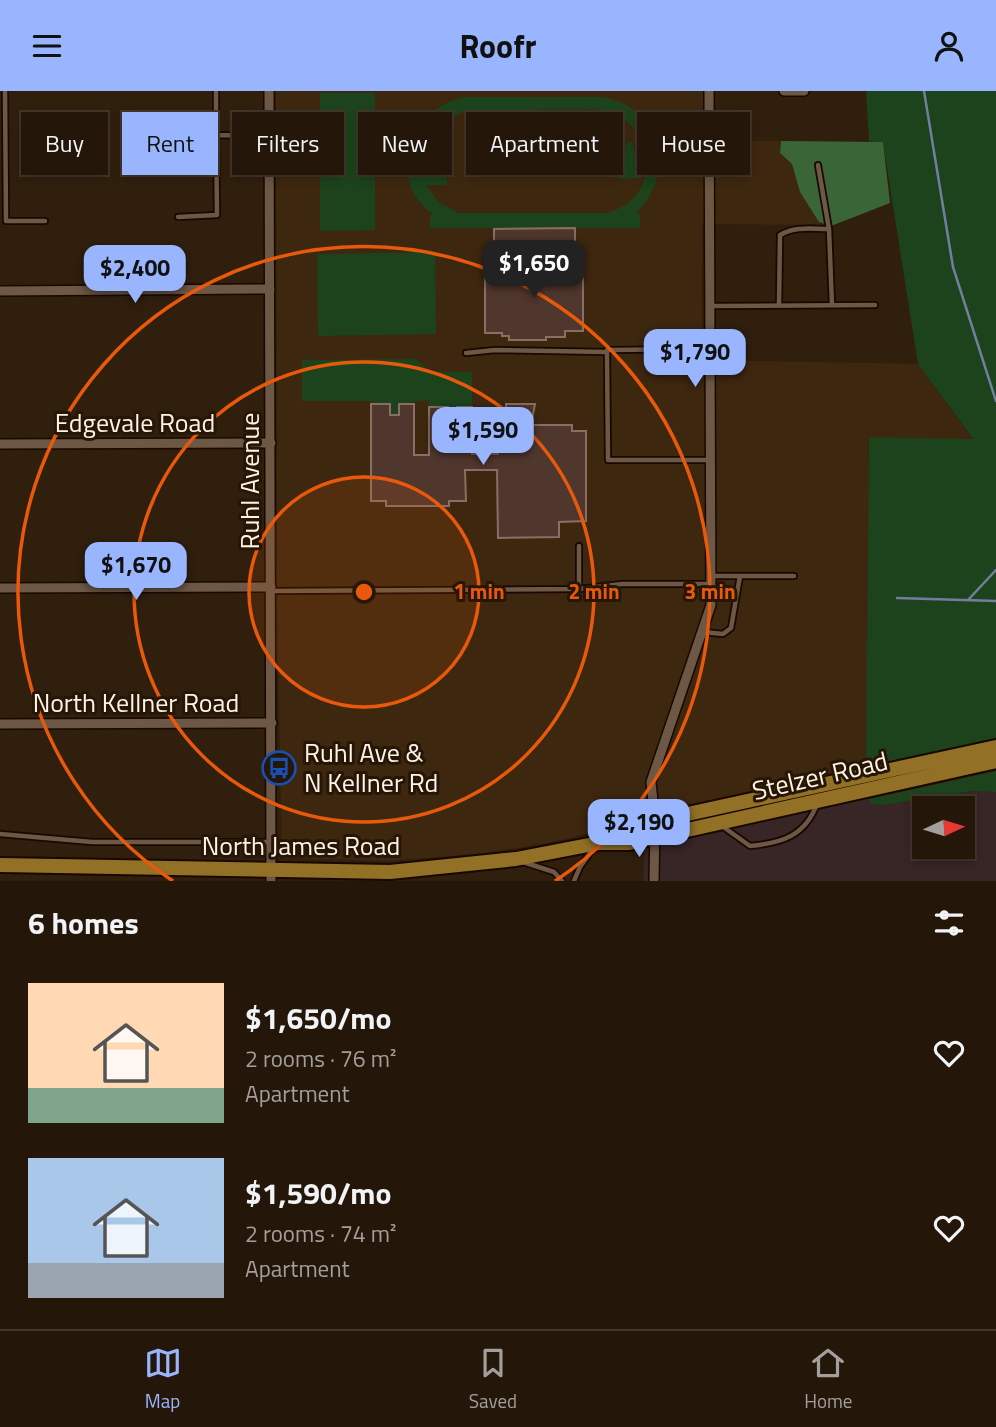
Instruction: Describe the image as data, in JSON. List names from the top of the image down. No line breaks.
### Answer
{"streets":{"main road":["Stelzer Road","North James Road"],"street":["Edgevale Road","Ruhl Avenue","North Kellner Road"]},"crossings":[["Edgevale Road","Ruhl Avenue"],["Ruhl Avenue","North Kellner Road"],["Ruhl Avenue","North James Road"],["Stelzer Road","North James Road"]],"places":{"bus stop":["Ruhl Ave & N Kellner Rd"]},"north":"right","page":{"header":"Roofr","chip":["Buy","Rent","Filters","New","Apartment","House"],"price":["$1,650","$2,400","$1,790","$1,590","$1,670","$2,190"],"heading":"6 homes","list":[{"name":"$1,650/mo","note":"2 rooms · 76 m² · Apartment"},{"name":"$1,590/mo","note":"2 rooms · 74 m² · Apartment"}],"tabs":["Map","Saved","Home"]},"rings":["1 min","2 min","3 min"]}
